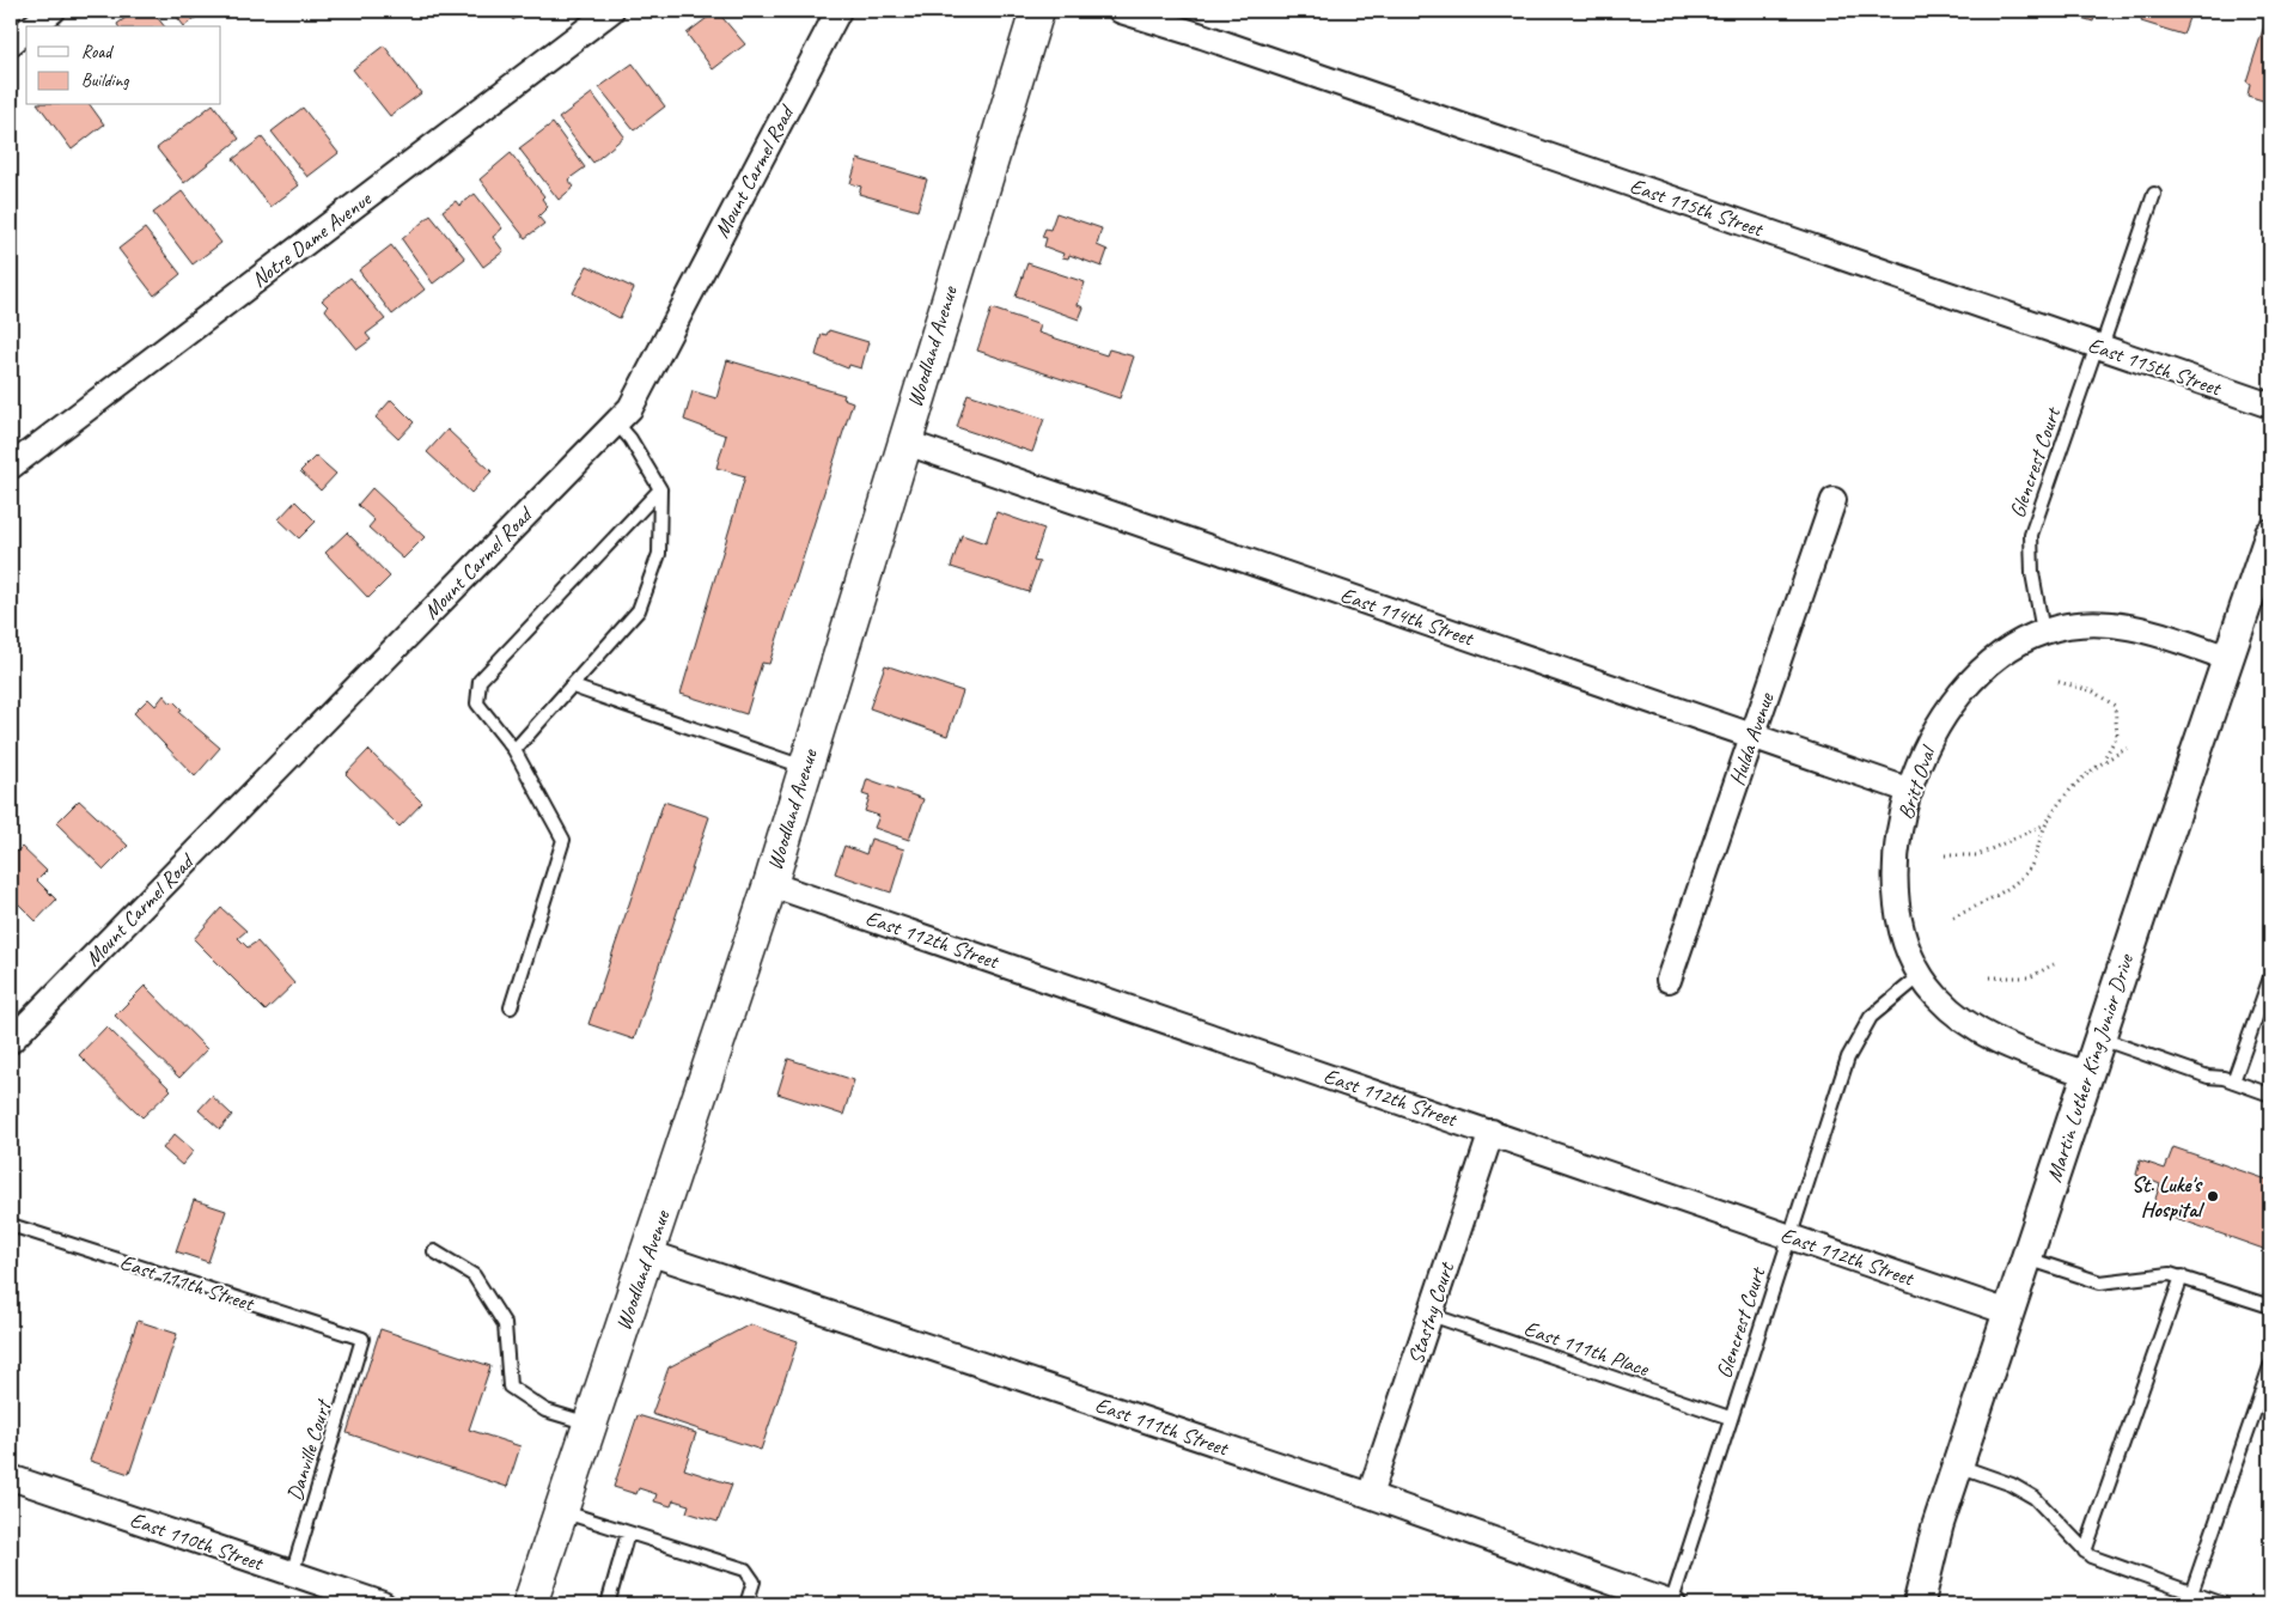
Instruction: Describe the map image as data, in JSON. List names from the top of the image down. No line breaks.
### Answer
{"streets":{"main road":["Woodland Avenue"],"street":["Mount Carmel Road","East 115th Street","Notre Dame Avenue","East 114th Street","Hulda Avenue","Britt Oval","East 112th Street","Martin Luther King Junior Drive","East 111th Street","Stastny Court","East 110th Street"],"lane":["Glencrest Court","East 111th Place","Danville Court"]},"crossings":[["East 115th Street","Glencrest Court"],["Woodland Avenue","East 114th Street"],["Woodland Avenue","East 112th Street"],["Woodland Avenue","East 111th Street"],["Glencrest Court","Britt Oval"],["Glencrest Court","East 112th Street"],["Glencrest Court","East 111th Street"],["Glencrest Court","East 111th Place"],["East 114th Street","Hulda Avenue"],["East 114th Street","Britt Oval"],["Britt Oval","Martin Luther King Junior Drive"],["East 112th Street","Martin Luther King Junior Drive"],["East 112th Street","Stastny Court"],["East 111th Street","Stastny Court"],["East 111th Street","Danville Court"],["Stastny Court","East 111th Place"],["Danville Court","East 110th Street"]],"places":["St. Luke's Hospital"],"legend":["Road","Building"]}
